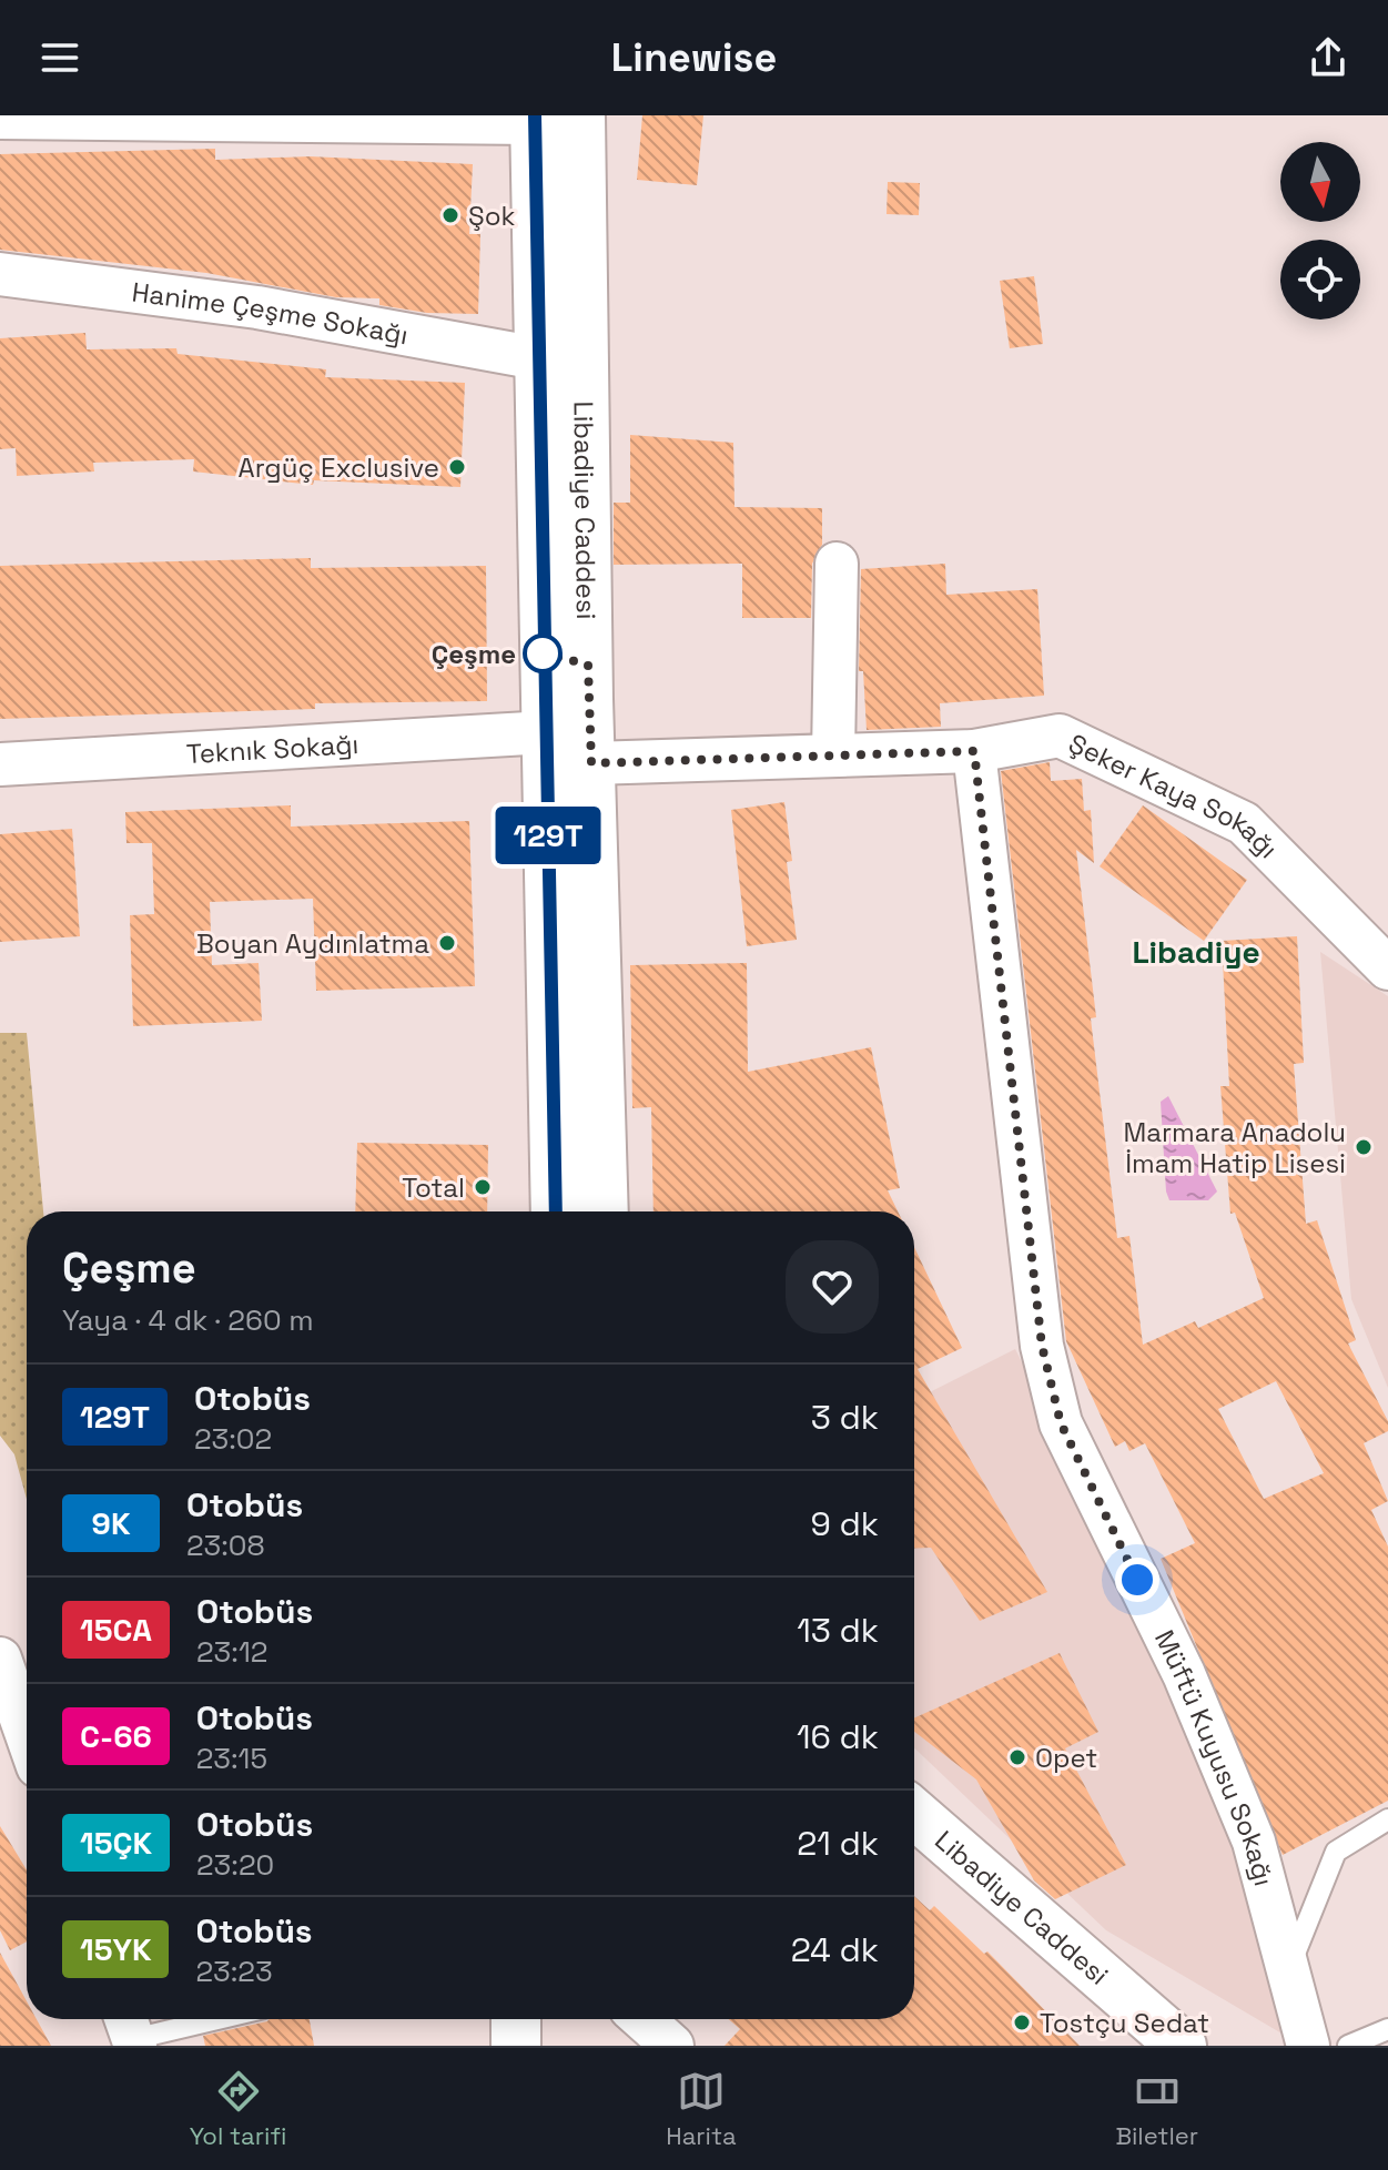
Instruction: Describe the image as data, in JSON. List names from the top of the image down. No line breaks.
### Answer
{"streets":{"main road":["Libadiye Caddesi"],"street":["Hanime Çeşme Sokağı","Teknık Sokağı","Şeker Kaya Sokağı","Müftü Kuyusu Sokağı"]},"crossings":[["Hanime Çeşme Sokağı","Libadiye Caddesi"],["Libadiye Caddesi","Teknık Sokağı"],["Libadiye Caddesi","Şeker Kaya Sokağı"],["Şeker Kaya Sokağı","Müftü Kuyusu Sokağı"]],"districts":["Libadiye"],"places":["Şok","Argüç Exclusive","Çeşme","Boyan Aydınlatma","Marmara Anadolu İmam Hatip Lisesi","Total","Opet","Tostçu Sedat"],"lines":["bus line 129T"],"north":"bottom","page":{"header":"Linewise","on_map":"129T","heading":["Çeşme","Yaya · 4 dk · 260 m"],"list":[{"mark":"129T","name":"Otobüs","note":"23:02","value":"3 dk"},{"mark":"9K","name":"Otobüs","note":"23:08","value":"9 dk"},{"mark":"15CA","name":"Otobüs","note":"23:12","value":"13 dk"},{"mark":"C-66","name":"Otobüs","note":"23:15","value":"16 dk"},{"mark":"15ÇK","name":"Otobüs","note":"23:20","value":"21 dk"},{"mark":"15YK","name":"Otobüs","note":"23:23","value":"24 dk"}],"tabs":["Yol tarifi","Harita","Biletler"]}}
